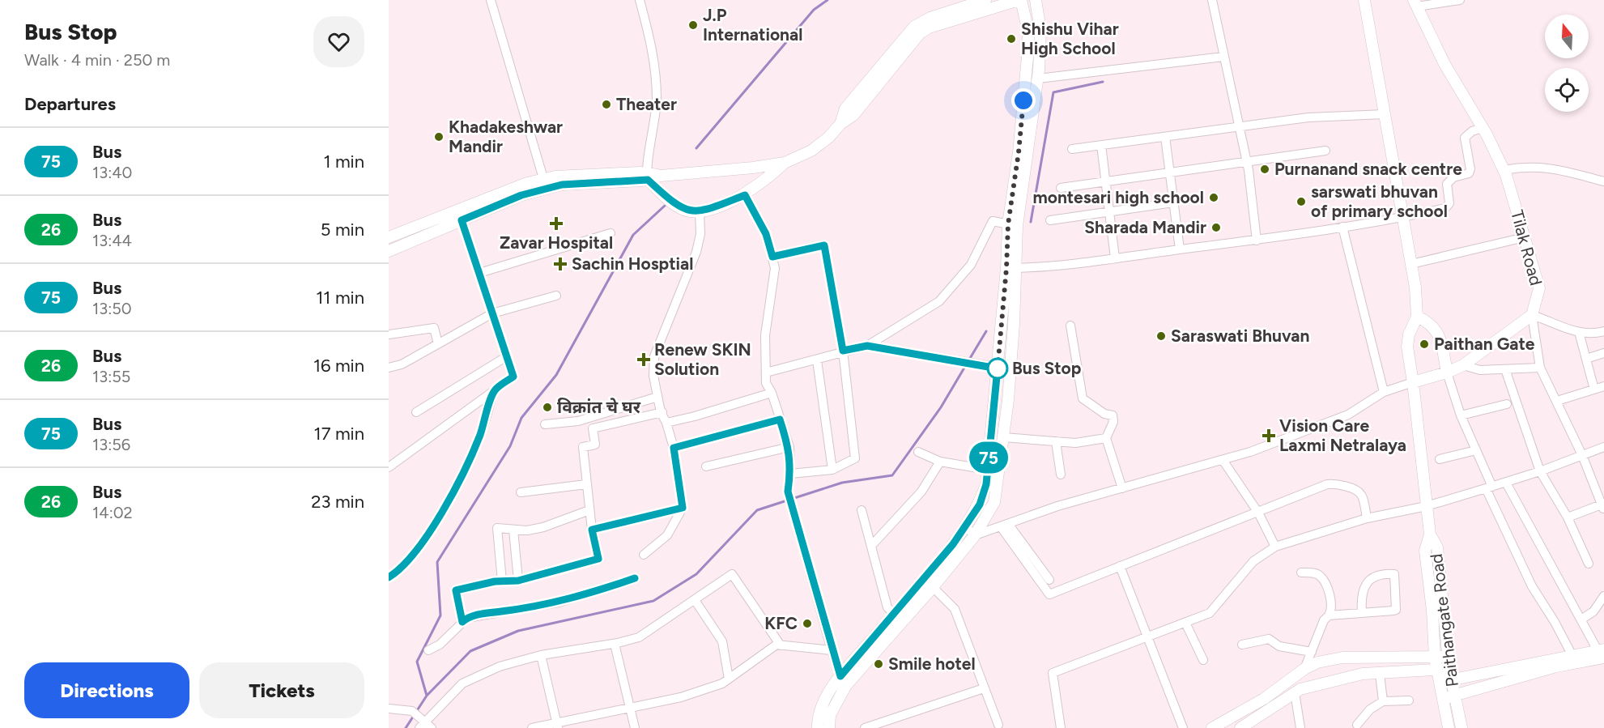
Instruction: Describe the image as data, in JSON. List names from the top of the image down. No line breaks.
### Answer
{"streets":{"street":["Tilak Road","Paithangate Road"]},"places":{"other":["J.P International","Shishu Vihar High School","Theater","Khadakeshwar Mandir","Purnanand snack centre","montesari high school","sarswati bhuvan of primary school","Sharada Mandir","Saraswati Bhuvan","Paithan Gate","Bus Stop","विक्रांत चे घर","KFC","Smile hotel"],"health":["Zavar Hospital","Sachin Hosptial","Renew SKIN Solution","Vision Care Laxmi Netralaya"]},"lines":["bus line 75"],"north":"top","page":{"heading":[["Bus Stop","Walk · 4 min · 250 m"],"Departures"],"on_map":"75","list":[{"mark":"75","name":"Bus","note":"13:40","value":"1 min"},{"mark":"26","name":"Bus","note":"13:44","value":"5 min"},{"mark":"75","name":"Bus","note":"13:50","value":"11 min"},{"mark":"26","name":"Bus","note":"13:55","value":"16 min"},{"mark":"75","name":"Bus","note":"13:56","value":"17 min"},{"mark":"26","name":"Bus","note":"14:02","value":"23 min"}],"buttons":["Directions","Tickets"]}}
